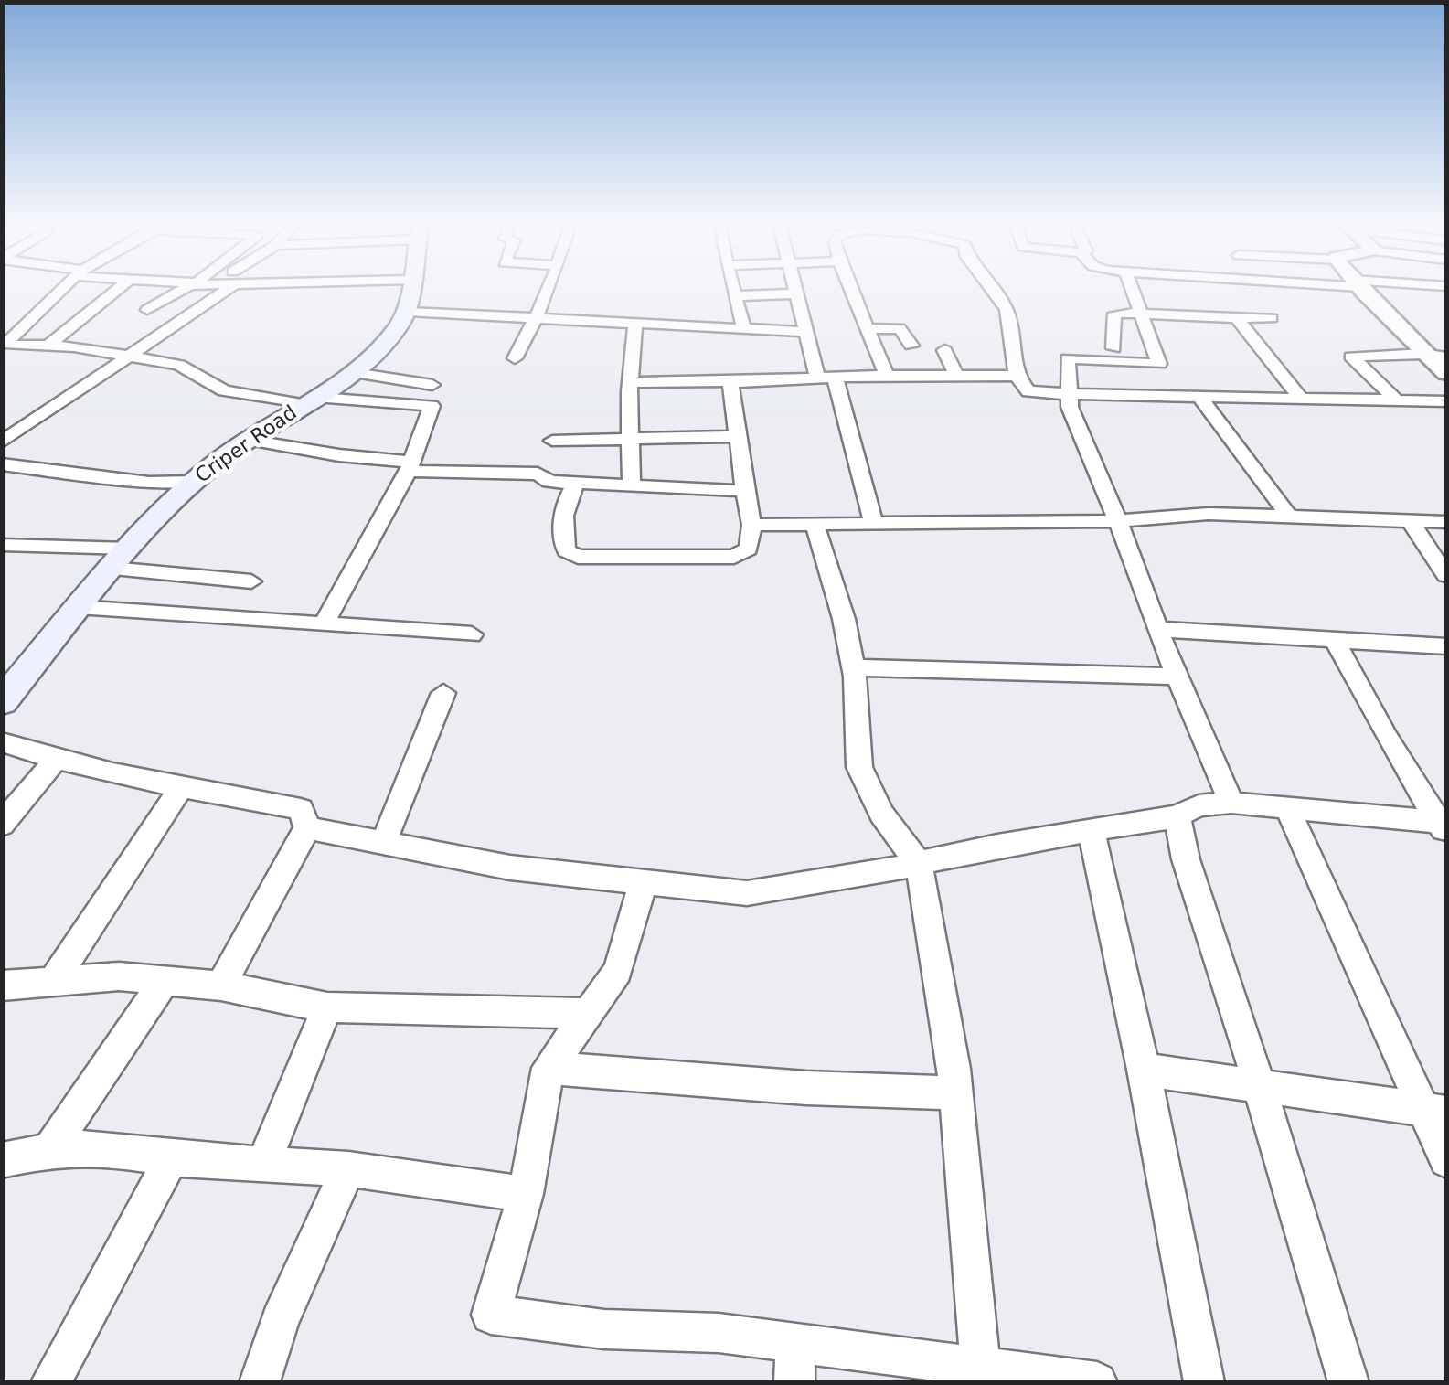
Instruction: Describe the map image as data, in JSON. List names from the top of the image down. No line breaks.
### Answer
{"streets":{"main road":["Criper Road"]}}
